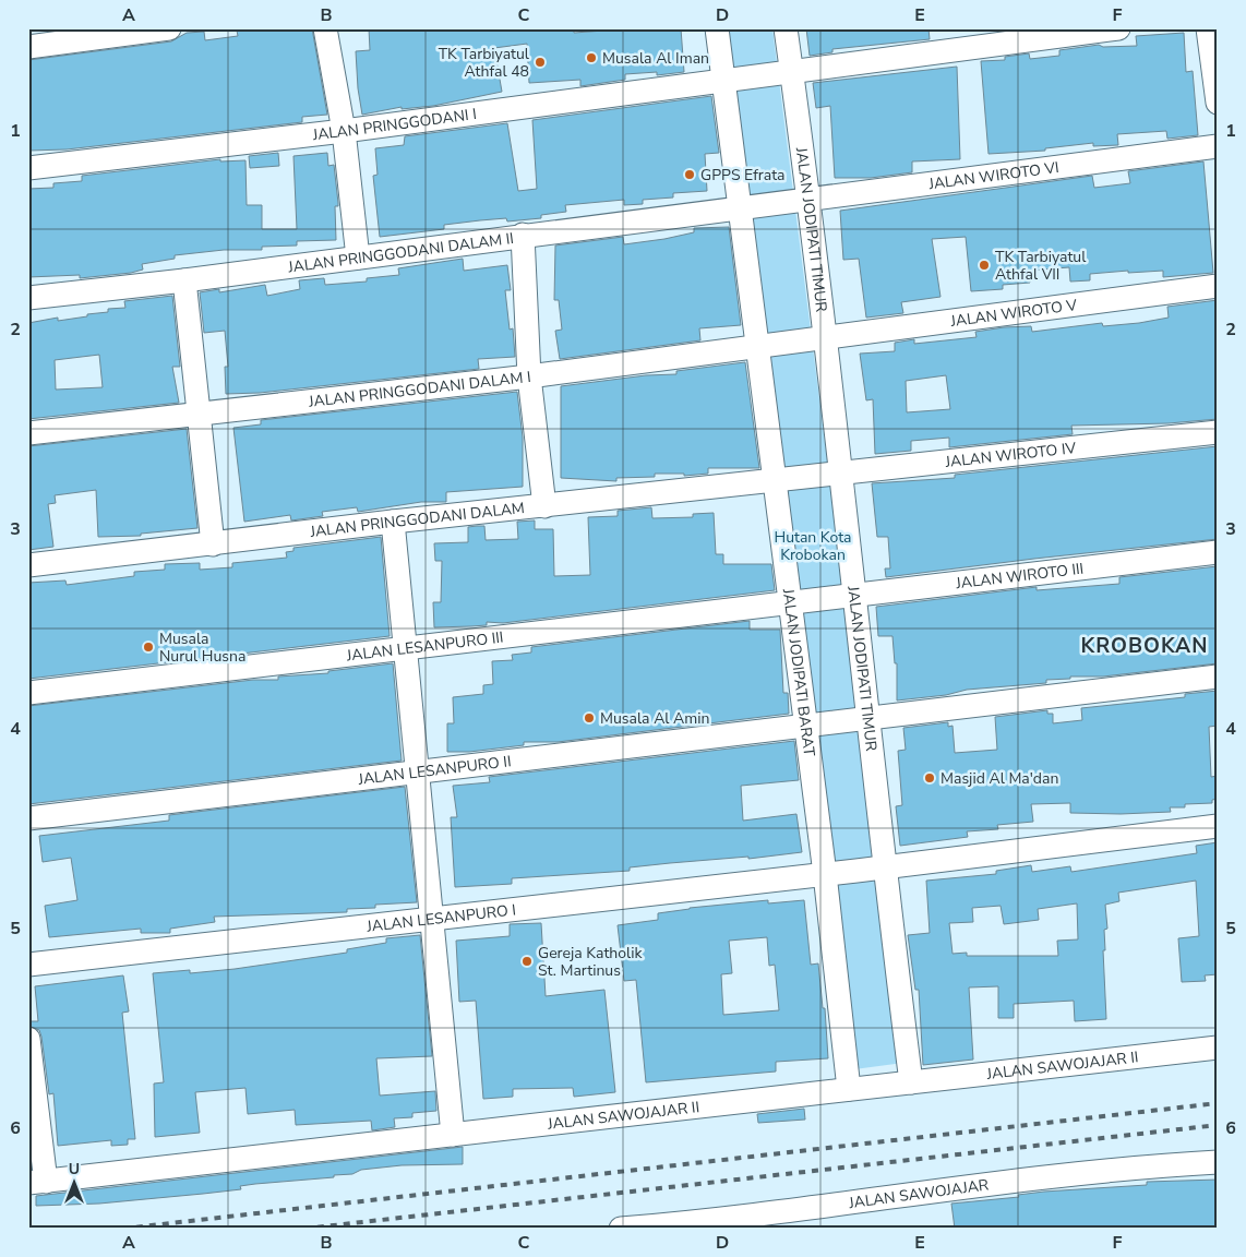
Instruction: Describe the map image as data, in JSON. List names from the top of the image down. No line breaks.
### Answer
{"streets":{"street":["JALAN PRINGGODANI I","JALAN WIROTO VI","JALAN JODIPATI TIMUR","JALAN PRINGGODANI DALAM II","JALAN WIROTO V","JALAN PRINGGODANI DALAM I","JALAN WIROTO IV","JALAN PRINGGODANI DALAM","JALAN WIROTO III","JALAN LESANPURO III","JALAN JODIPATI BARAT","JALAN LESANPURO II","JALAN LESANPURO I","JALAN SAWOJAJAR II","JALAN SAWOJAJAR"]},"crossings":[["JALAN PRINGGODANI I","JALAN JODIPATI TIMUR"],["JALAN PRINGGODANI I","JALAN JODIPATI BARAT"],["JALAN WIROTO VI","JALAN JODIPATI TIMUR"],["JALAN WIROTO VI","JALAN PRINGGODANI DALAM II"],["JALAN JODIPATI TIMUR","JALAN WIROTO V"],["JALAN JODIPATI TIMUR","JALAN PRINGGODANI DALAM I"],["JALAN JODIPATI TIMUR","JALAN WIROTO IV"],["JALAN JODIPATI TIMUR","JALAN WIROTO III"],["JALAN JODIPATI TIMUR","JALAN LESANPURO II"],["JALAN JODIPATI TIMUR","JALAN LESANPURO I"],["JALAN JODIPATI TIMUR","JALAN SAWOJAJAR II"],["JALAN PRINGGODANI DALAM II","JALAN JODIPATI BARAT"],["JALAN WIROTO V","JALAN PRINGGODANI DALAM I"],["JALAN PRINGGODANI DALAM I","JALAN JODIPATI BARAT"],["JALAN WIROTO IV","JALAN PRINGGODANI DALAM"],["JALAN PRINGGODANI DALAM","JALAN JODIPATI BARAT"],["JALAN WIROTO III","JALAN LESANPURO III"],["JALAN LESANPURO III","JALAN JODIPATI BARAT"],["JALAN JODIPATI BARAT","JALAN LESANPURO II"],["JALAN JODIPATI BARAT","JALAN LESANPURO I"],["JALAN JODIPATI BARAT","JALAN SAWOJAJAR II"]],"districts":["KROBOKAN"],"parks":["Hutan Kota Krobokan"],"places":["Musala Al Iman","TK Tarbiyatul Athfal 48","GPPS Efrata","TK Tarbiyatul Athfal VII","Musala Nurul Husna","Musala Al Amin","Masjid Al Ma'dan","Gereja Katholik St. Martinus"],"north":"top","grid":{"columns":["A","B","C","D","E","F"],"rows":["1","2","3","4","5","6"]}}
